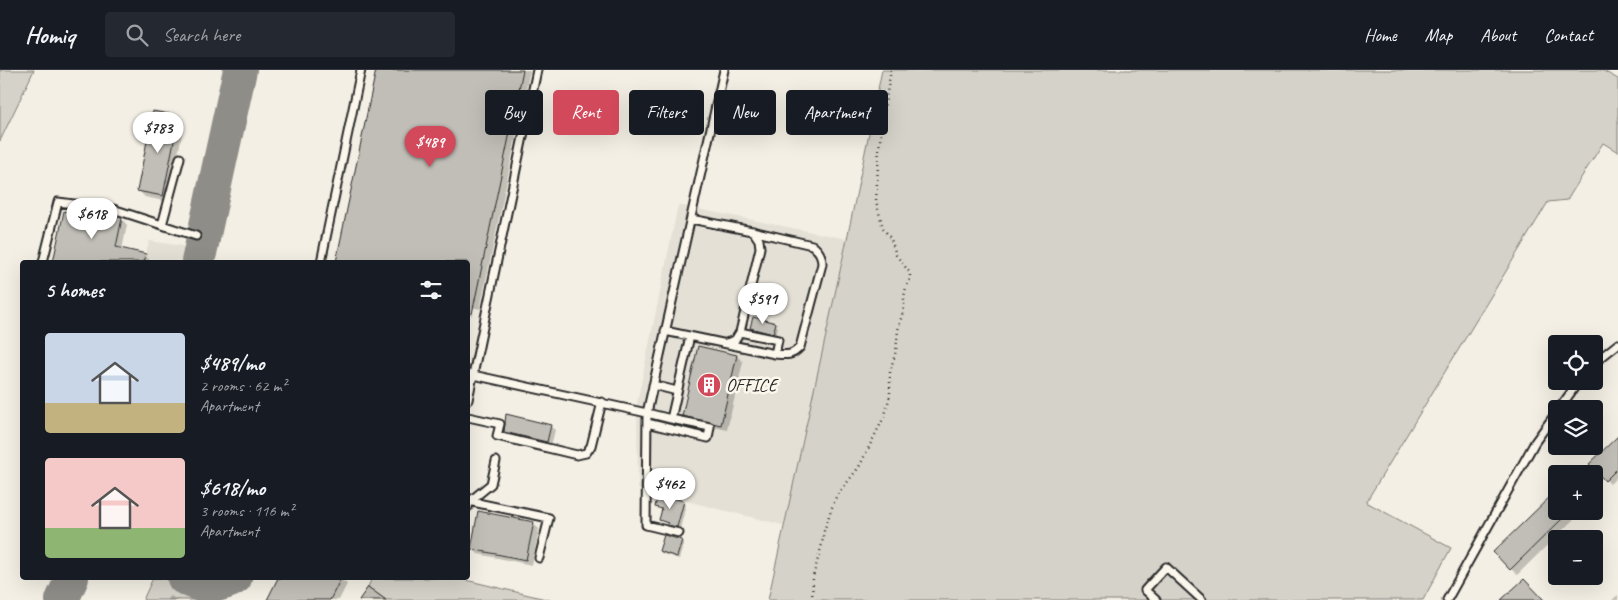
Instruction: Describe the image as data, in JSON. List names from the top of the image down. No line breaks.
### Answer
{"places":{"building":["OFFICE"]},"page":{"header":"Homiq","search":"Search here","nav":["Home","Map","About","Contact"],"chip":["Buy","Rent","Filters","New","Apartment"],"price":["$783","$489","$618","$591","$462"],"heading":"5 homes","list":[{"name":"$489/mo","note":"2 rooms · 62 m² · Apartment"},{"name":"$618/mo","note":"3 rooms · 116 m² · Apartment"}],"map_buttons":["+","−"]}}
